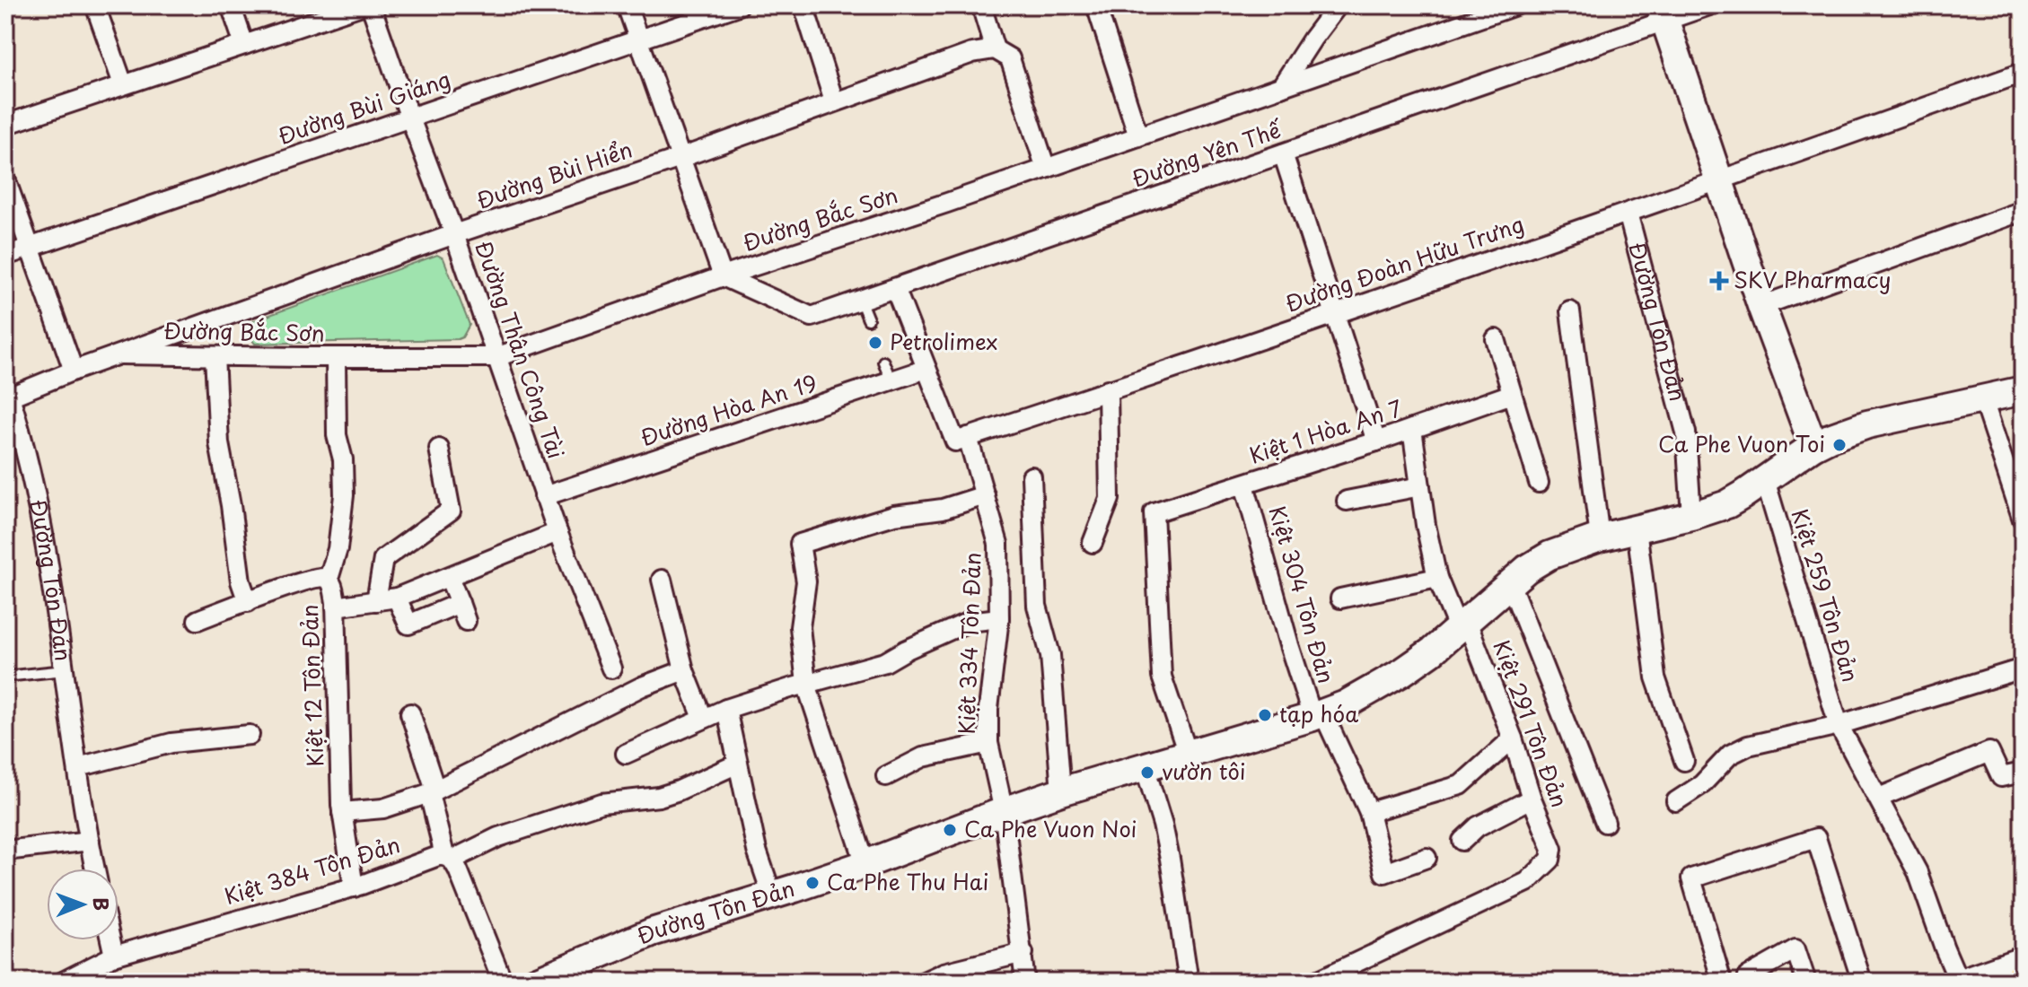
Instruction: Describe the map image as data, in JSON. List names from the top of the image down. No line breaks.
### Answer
{"streets":{"street":["Đường Bùi Giáng","Đường Yên Thế","Đường Bùi Hiển","Đường Bắc Sơn","Đường Đoàn Hữu Trưng","Đường Tôn Đản","Đường Thân Công Tài","Đường Hòa An 19","Kiệt 1 Hòa An 7","Kiệt 304 Tôn Đản","Kiệt 259 Tôn Đản","Kiệt 334 Tôn Đản","Kiệt 12 Tôn Đản","Kiệt 291 Tôn Đản","Kiệt 384 Tôn Đản"]},"crossings":[["Đường Bùi Giáng","Đường Thân Công Tài"],["Đường Yên Thế","Đường Bắc Sơn"],["Đường Bùi Hiển","Đường Bắc Sơn"],["Đường Bùi Hiển","Đường Tôn Đản"],["Đường Bùi Hiển","Đường Thân Công Tài"],["Đường Bắc Sơn","Đường Thân Công Tài"],["Đường Đoàn Hữu Trưng","Đường Tôn Đản"],["Đường Đoàn Hữu Trưng","Kiệt 334 Tôn Đản"],["Đường Tôn Đản","Kiệt 1 Hòa An 7"],["Đường Tôn Đản","Kiệt 304 Tôn Đản"],["Đường Tôn Đản","Kiệt 259 Tôn Đản"],["Đường Tôn Đản","Kiệt 334 Tôn Đản"],["Đường Tôn Đản","Kiệt 291 Tôn Đản"],["Đường Thân Công Tài","Đường Hòa An 19"],["Kiệt 1 Hòa An 7","Kiệt 304 Tôn Đản"],["Kiệt 1 Hòa An 7","Kiệt 291 Tôn Đản"],["Kiệt 12 Tôn Đản","Kiệt 384 Tôn Đản"]],"places":{"health":["SKV Pharmacy"],"other":["Petrolimex","Ca Phe Vuon Toi","tạp hóa","vườn tôi","Ca Phe Vuon Noi","Ca Phe Thu Hai"]},"north":"right"}
